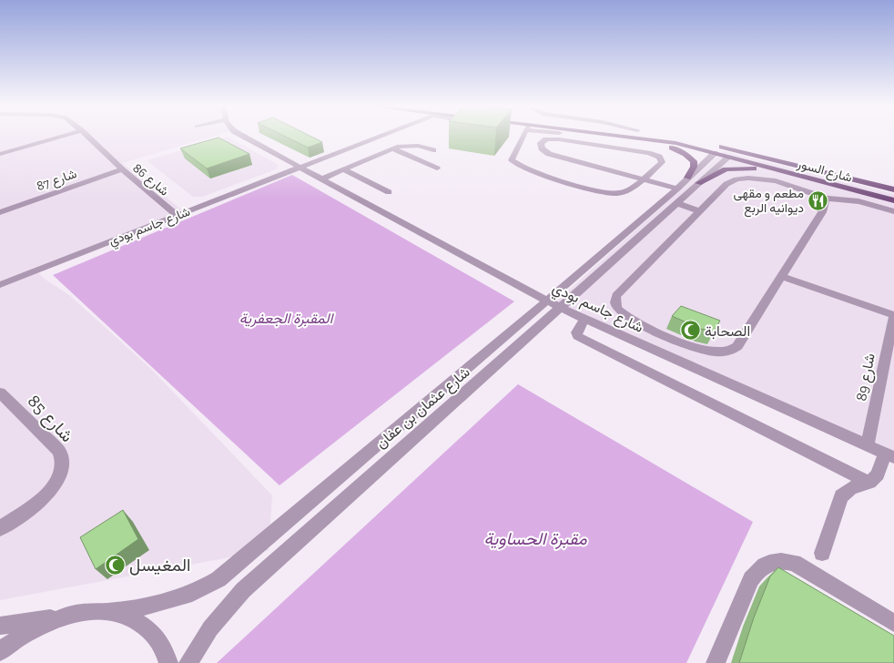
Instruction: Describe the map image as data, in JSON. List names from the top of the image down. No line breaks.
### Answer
{"streets":{"main road":["شارع السور"],"street":["شارع 87","شارع 86","شارع جاسم بودي","شارع 89","شارع عثمان بن عفان","شارع 85"]},"crossings":[["شارع السور","شارع عثمان بن عفان"],["شارع 87","شارع 86"],["شارع 86","شارع جاسم بودي"],["شارع جاسم بودي","شارع 89"],["شارع جاسم بودي","شارع عثمان بن عفان"]],"parks":["المقبرة الجعفرية","مقبرة الحساوية"],"places":{"restaurant":["مطعم و مقهى ديوانيه الربع"],"mosque":["الصحابة","المغيسل"]}}
